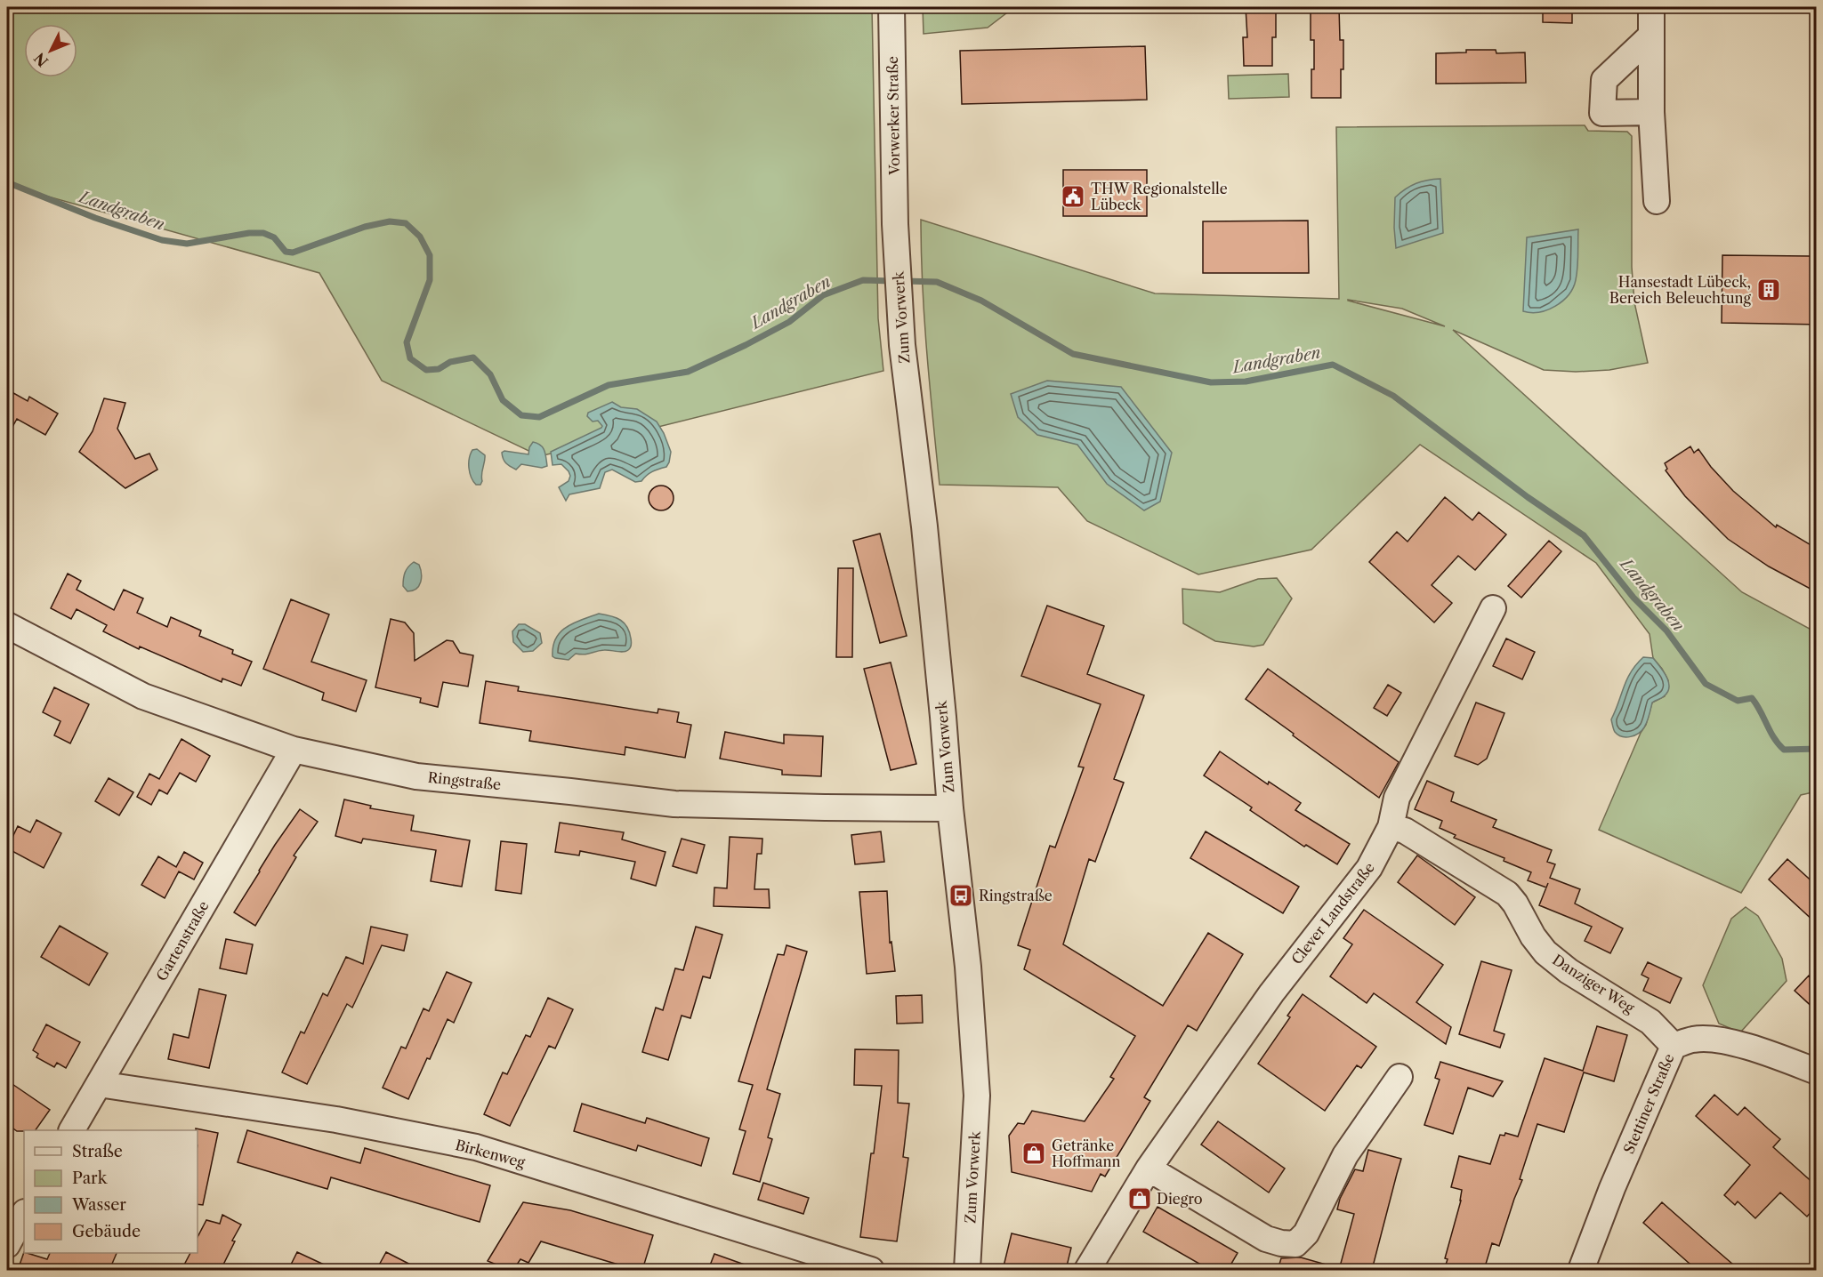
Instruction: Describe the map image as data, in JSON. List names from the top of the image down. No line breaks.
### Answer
{"streets":{"street":["Vorwerker Straße","Zum Vorwerk","Ringstraße","Clever Landstraße","Gartenstraße","Danziger Weg","Stettiner Straße","Birkenweg"]},"crossings":[["Vorwerker Straße","Zum Vorwerk"],["Zum Vorwerk","Ringstraße"],["Ringstraße","Gartenstraße"],["Clever Landstraße","Danziger Weg"],["Gartenstraße","Birkenweg"],["Danziger Weg","Stettiner Straße"]],"water":["Landgraben"],"places":{"public building":["THW Regionalstelle Lübeck"],"building":["Hansestadt Lübeck, Bereich Beleuchtung"],"bus stop":["Ringstraße"],"shop":["Getränke Hoffmann","Diegro"]},"legend":["Straße","Park","Wasser","Gebäude"],"north":"bottom left"}
